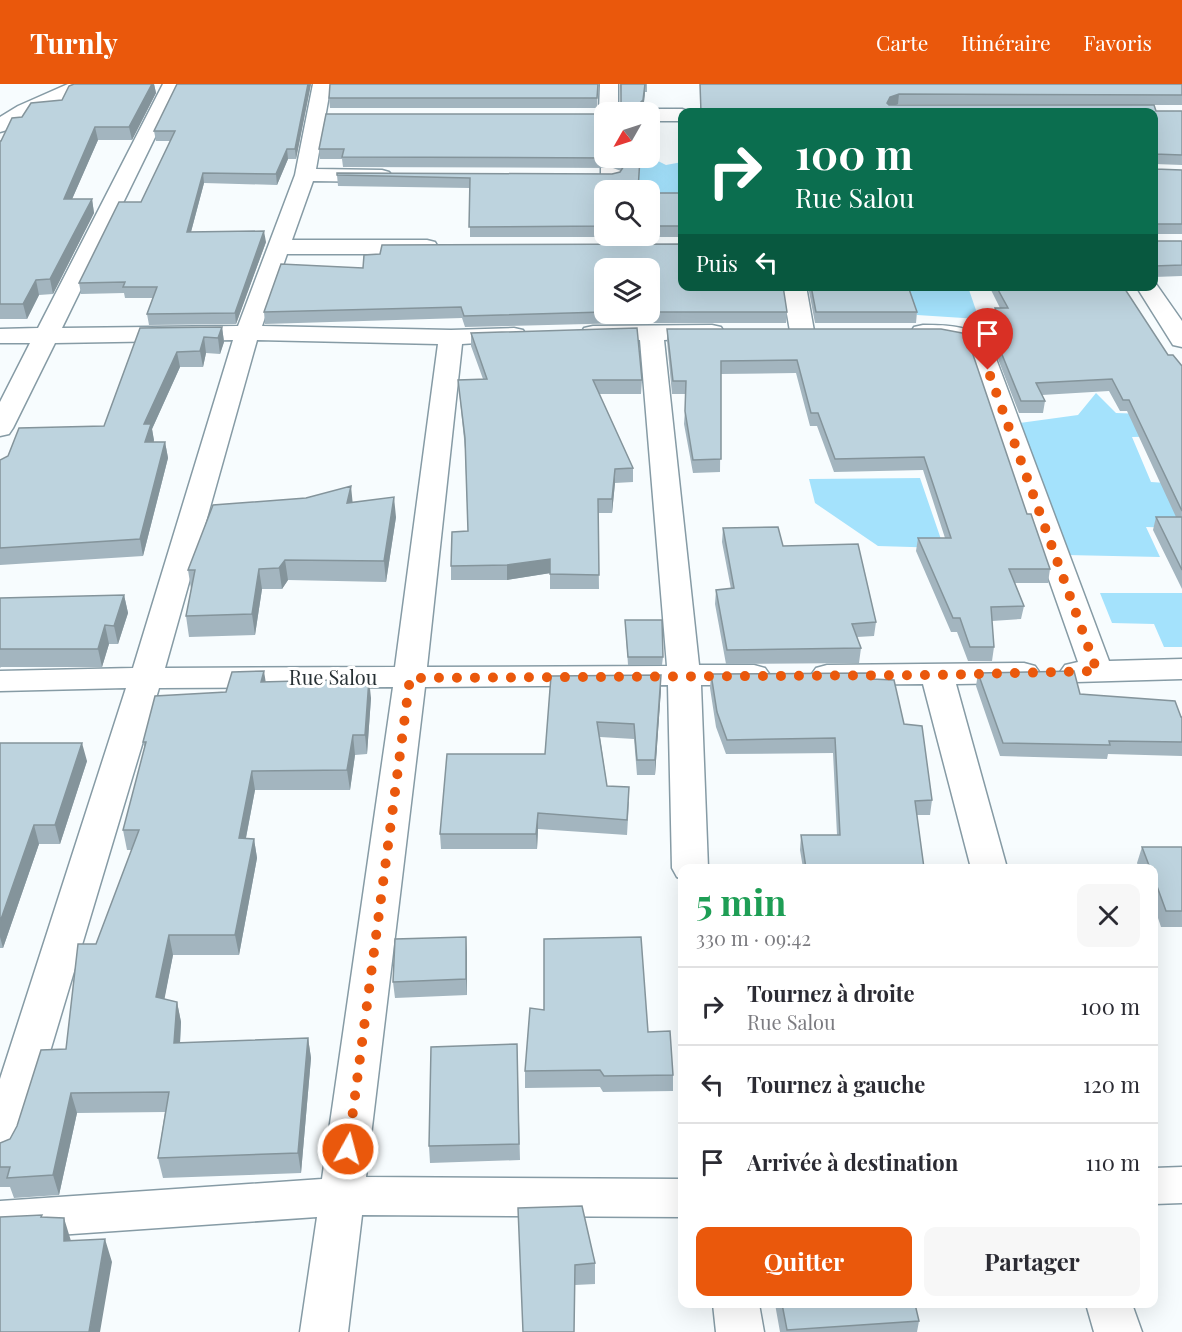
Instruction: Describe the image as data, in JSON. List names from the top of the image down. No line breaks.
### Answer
{"streets":{"street":["Rue Salou"]},"north":"bottom left","page":{"header":"Turnly","nav":["Carte","Itinéraire","Favoris"],"turn":["100 m","Rue Salou"],"then":"Puis","heading":["5 min","330 m · 09:42"],"list":[{"name":"Tournez à droite","note":"Rue Salou","value":"100 m"},{"name":"Tournez à gauche","value":"120 m"},{"name":"Arrivée à destination","value":"110 m"}],"buttons":["Quitter","Partager"]}}
